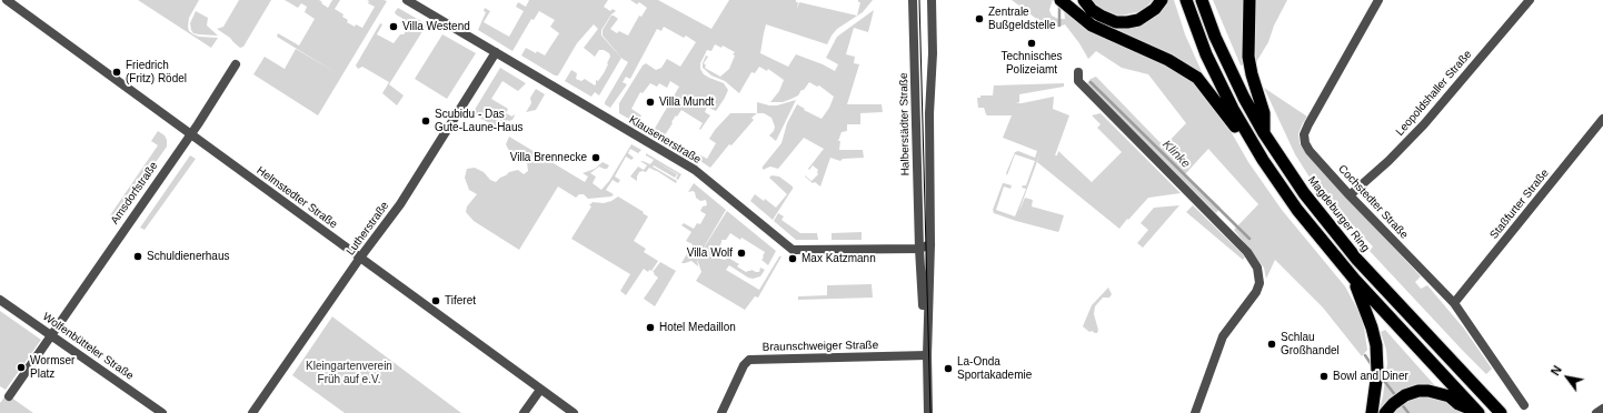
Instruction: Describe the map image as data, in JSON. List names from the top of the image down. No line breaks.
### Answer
{"streets":{"highway":["Magdeburger Ring"],"street":["Leopoldshaller Straße","Halberstädter Straße","Klausenerstraße","Amsdorfstraße","Helmstedter Straße","Cochstedter Straße","Staßfurter Straße","Lutherstraße","Wolfenbütteler Straße","Braunschweiger Straße"]},"crossings":[["Leopoldshaller Straße","Cochstedter Straße"],["Halberstädter Straße","Klausenerstraße"],["Halberstädter Straße","Braunschweiger Straße"],["Klausenerstraße","Lutherstraße"],["Amsdorfstraße","Helmstedter Straße"],["Amsdorfstraße","Wolfenbütteler Straße"],["Helmstedter Straße","Lutherstraße"],["Cochstedter Straße","Staßfurter Straße"]],"water":["Klinke"],"parks":["Kleingartenverein Früh auf e.V."],"places":["Zentrale Bußgeldstelle","Villa Westend","Technisches Polizeiamt","Friedrich (Fritz) Rödel","Villa Mundt","Scubidu - Das Gute-Laune-Haus","Villa Brennecke","Villa Wolf","Schuldienerhaus","Max Katzmann","Tiferet","Hotel Medaillon","Schlau Großhandel","Wormser Platz","La-Onda Sportakademie","Bowl and Diner"],"north":"top left"}
